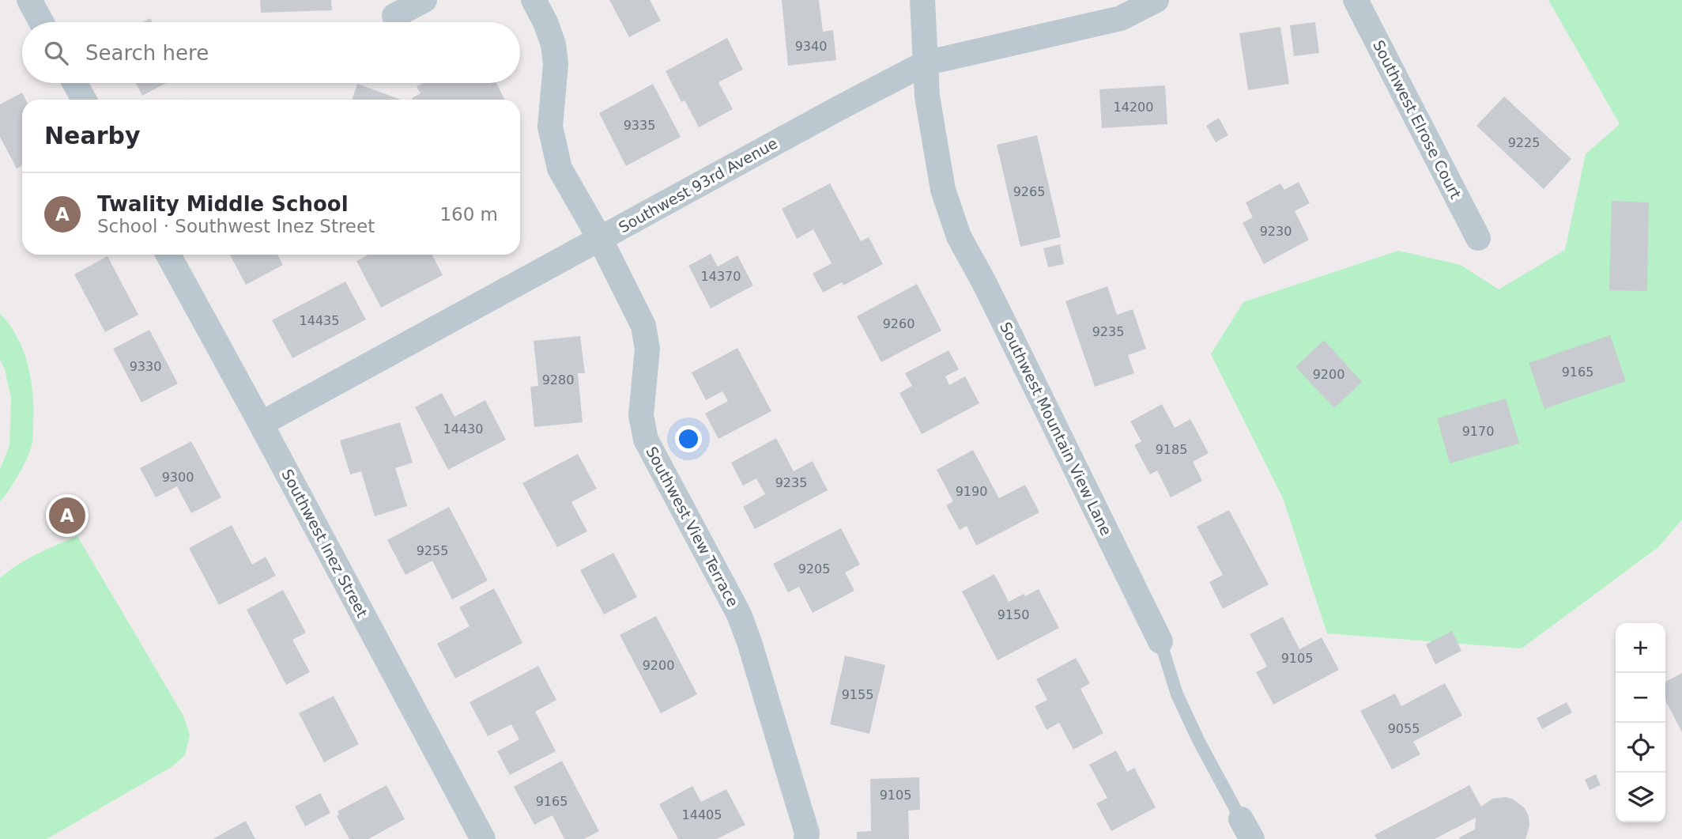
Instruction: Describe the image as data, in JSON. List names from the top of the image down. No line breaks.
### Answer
{"streets":{"street":["Southwest Elrose Court","Southwest 93rd Avenue","Southwest Mountain View Lane","Southwest View Terrace","Southwest Inez Street"]},"crossings":[["Southwest 93rd Avenue","Southwest Mountain View Lane"],["Southwest 93rd Avenue","Southwest View Terrace"],["Southwest 93rd Avenue","Southwest Inez Street"]],"house_numbers":["9340","14200","9335","9225","9265","9230","14370","14435","9260","9235","9330","9165","9200","9280","14430","9170","9185","9300","9235","9190","9255","9205","9150","9105","9200","9155","9055","9105","9165","14405"],"page":{"search":"Search here","heading":"Nearby","list":[{"mark":"A","name":"Twality Middle School","note":"School · Southwest Inez Street","value":"160 m"}],"pins":"A","map_buttons":["+","−"]}}
